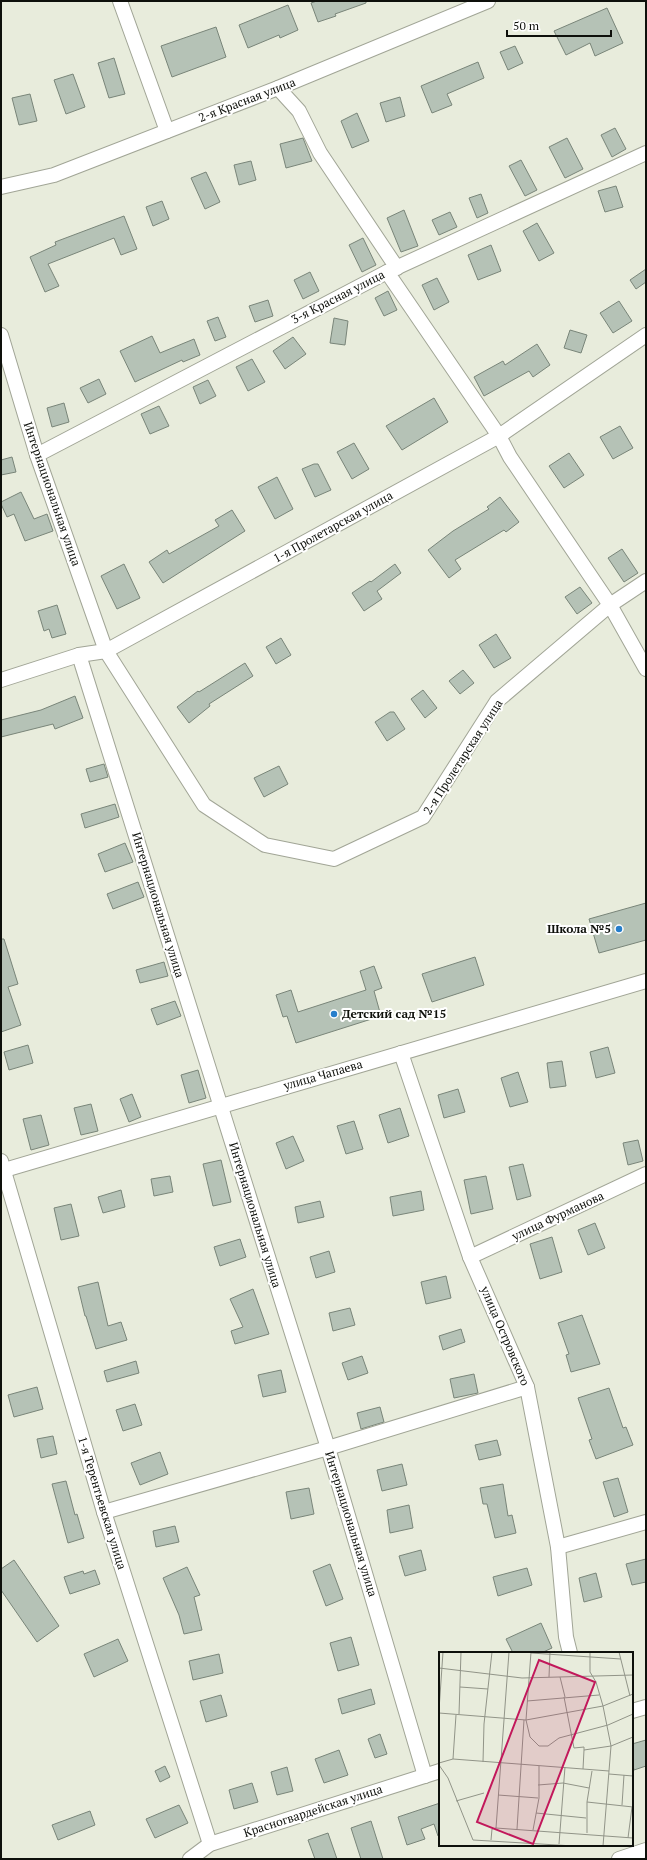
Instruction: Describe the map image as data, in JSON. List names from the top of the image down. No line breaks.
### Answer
{"streets":{"street":["2-я Красная улица","3-я Красная улица","Интернациональная улица","1-я Пролетарская улица","2-я Пролетарская улица","улица Чапаева","улица Фурманова","улица Островского","1-я Терентьевская улица","Красногвардейская улица"]},"crossings":[["3-я Красная улица","Интернациональная улица"],["Интернациональная улица","1-я Пролетарская улица"],["Интернациональная улица","2-я Пролетарская улица"],["Интернациональная улица","улица Чапаева"],["Интернациональная улица","Красногвардейская улица"],["1-я Пролетарская улица","2-я Пролетарская улица"],["улица Чапаева","улица Островского"],["улица Чапаева","1-я Терентьевская улица"],["улица Фурманова","улица Островского"],["1-я Терентьевская улица","Красногвардейская улица"]],"places":["Школа №5","Детский сад №15"],"scale_bar":"50 m"}
